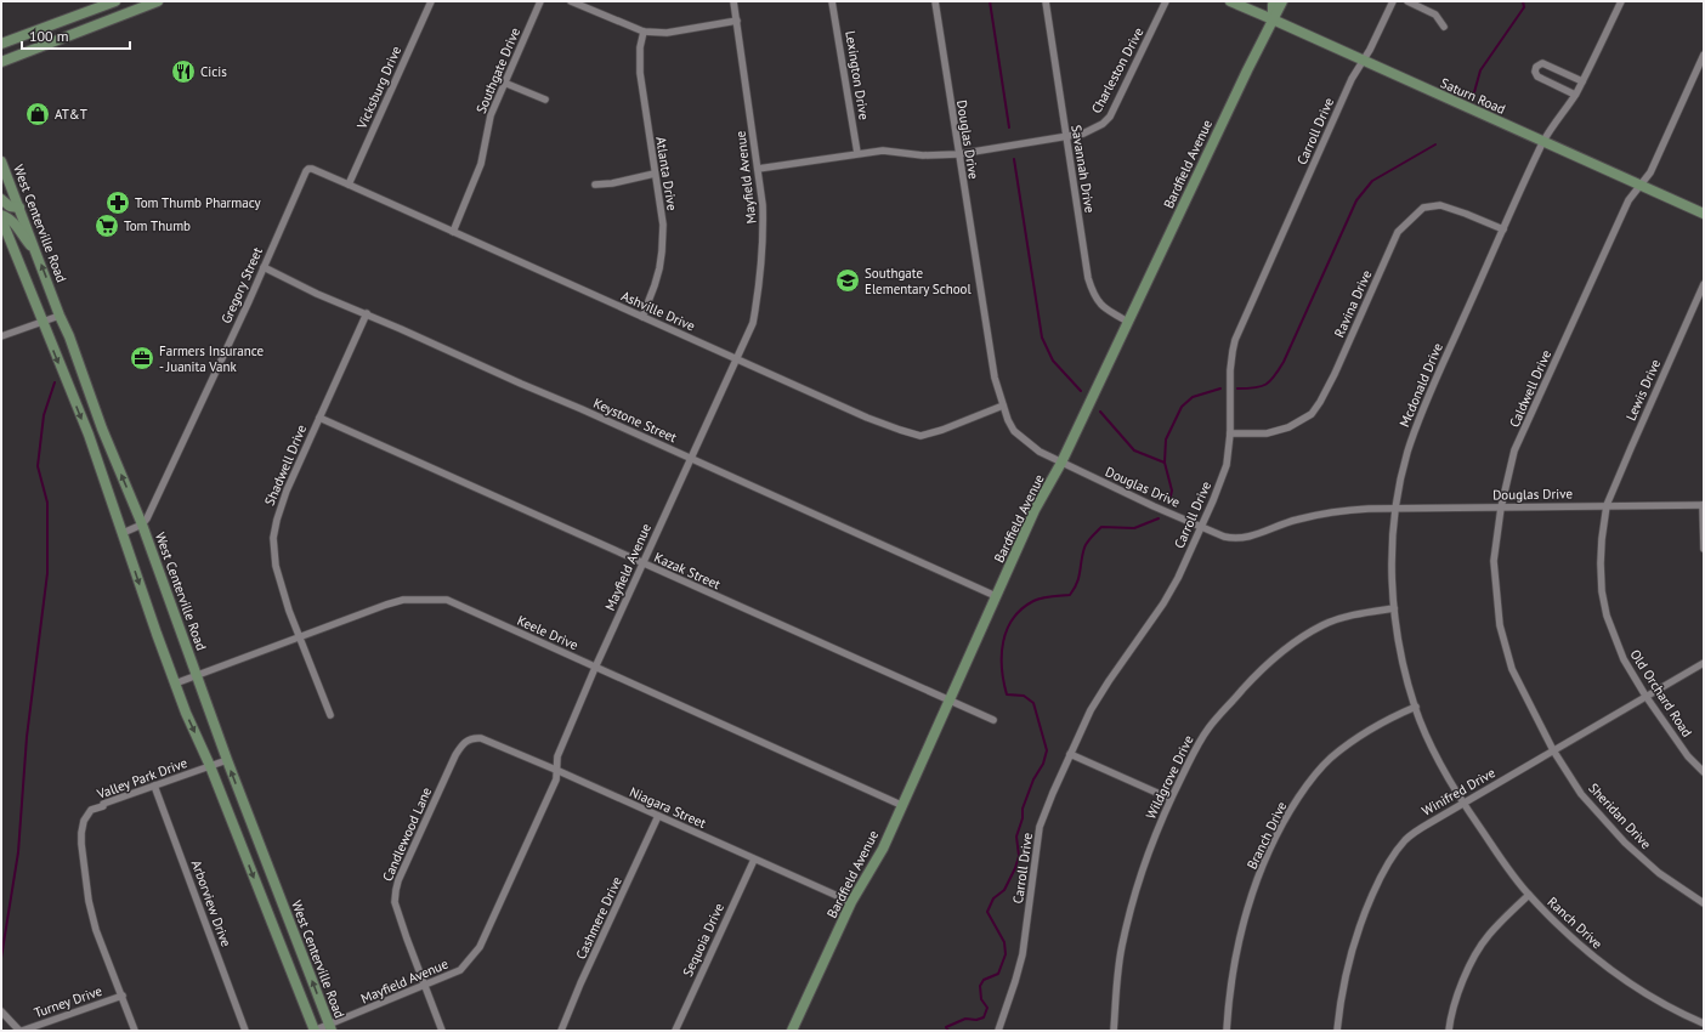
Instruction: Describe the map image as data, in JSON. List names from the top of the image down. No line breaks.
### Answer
{"streets":{"main road":["Saturn Road","Bardfield Avenue","West Centerville Road"],"street":["Southgate Drive","Charleston Drive","Lexington Drive","Vicksburg Drive","Carroll Drive","Douglas Drive","Savannah Drive","Atlanta Drive","Mayfield Avenue","Gregory Street","Ravina Drive","Ashville Drive","Mcdonald Drive","Caldwell Drive","Lewis Drive","Keystone Street","Shadwell Drive","Kazak Street","Keele Drive","Old Orchard Road","Wildgrove Drive","Valley Park Drive","Winifred Drive","Niagara Street","Sheridan Drive","Candlewood Lane","Branch Drive","Arborview Drive","Cashmere Drive","Ranch Drive","Sequoia Drive","Turney Drive"]},"crossings":[["Southgate Drive","Ashville Drive"],["Charleston Drive","Lexington Drive"],["Charleston Drive","Douglas Drive"],["Charleston Drive","Savannah Drive"],["Charleston Drive","Mayfield Avenue"],["Vicksburg Drive","Ashville Drive"],["Saturn Road","Carroll Drive"],["Saturn Road","Bardfield Avenue"],["Saturn Road","Mcdonald Drive"],["Saturn Road","Caldwell Drive"],["Carroll Drive","Douglas Drive"],["Carroll Drive","Ravina Drive"],["Douglas Drive","Bardfield Avenue"],["Douglas Drive","Ashville Drive"],["Douglas Drive","Mcdonald Drive"],["Douglas Drive","Caldwell Drive"],["Douglas Drive","Lewis Drive"],["Douglas Drive","Old Orchard Road"],["Bardfield Avenue","Savannah Drive"],["Bardfield Avenue","Keystone Street"],["Bardfield Avenue","Kazak Street"],["Bardfield Avenue","Keele Drive"],["Bardfield Avenue","Niagara Street"],["Atlanta Drive","Ashville Drive"],["Mayfield Avenue","West Centerville Road"],["Mayfield Avenue","Ashville Drive"],["Mayfield Avenue","Keystone Street"],["Mayfield Avenue","Kazak Street"],["Mayfield Avenue","Keele Drive"],["Mayfield Avenue","Niagara Street"],["Mayfield Avenue","Candlewood Lane"],["West Centerville Road","Gregory Street"],["West Centerville Road","Keele Drive"],["West Centerville Road","Valley Park Drive"],["Gregory Street","Ashville Drive"],["Gregory Street","Keystone Street"],["Ravina Drive","Mcdonald Drive"],["Mcdonald Drive","Wildgrove Drive"],["Mcdonald Drive","Winifred Drive"],["Mcdonald Drive","Branch Drive"],["Mcdonald Drive","Ranch Drive"],["Caldwell Drive","Winifred Drive"],["Caldwell Drive","Sheridan Drive"],["Lewis Drive","Old Orchard Road"],["Keystone Street","Shadwell Drive"],["Shadwell Drive","Kazak Street"],["Shadwell Drive","Keele Drive"],["Old Orchard Road","Winifred Drive"],["Valley Park Drive","Arborview Drive"],["Valley Park Drive","Turney Drive"],["Winifred Drive","Sheridan Drive"],["Winifred Drive","Ranch Drive"],["Niagara Street","Candlewood Lane"],["Niagara Street","Cashmere Drive"],["Niagara Street","Sequoia Drive"]],"places":{"restaurant":["Cicis"],"shop":["AT&T"],"pharmacy":["Tom Thumb Pharmacy"],"supermarket":["Tom Thumb"],"school or university":["Southgate Elementary School"],"office":["Farmers Insurance - Juanita Vank"]},"scale_bar":"100 m"}
